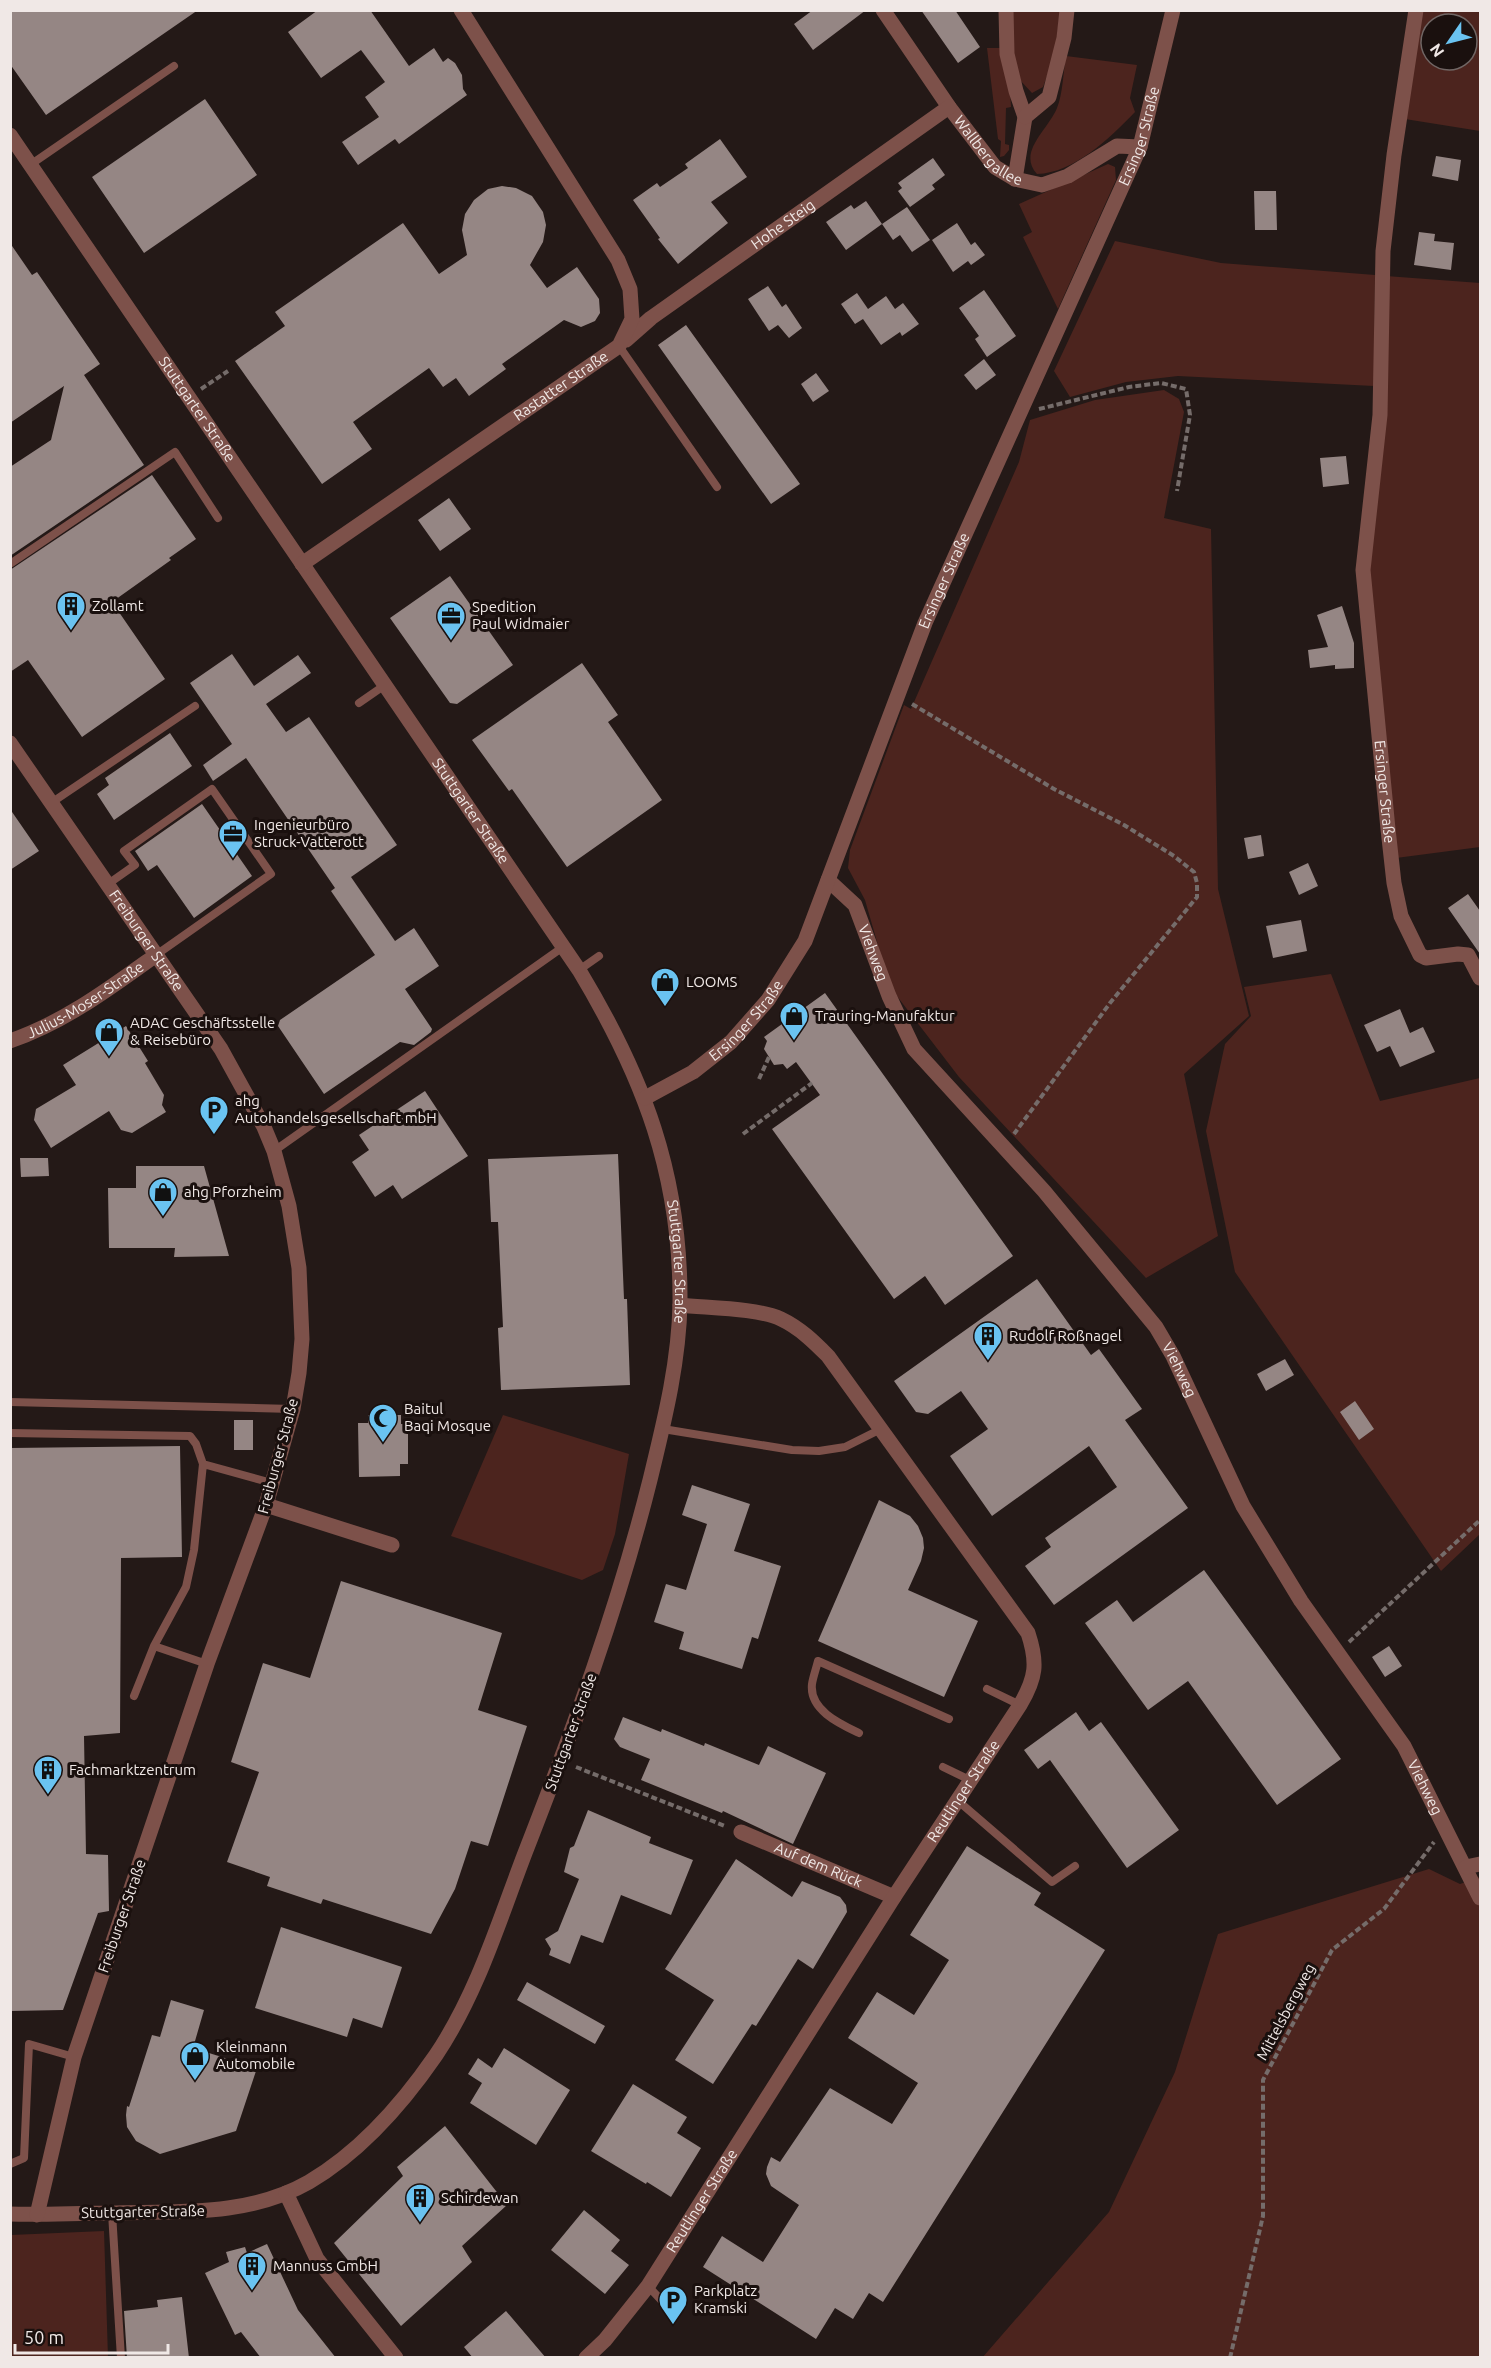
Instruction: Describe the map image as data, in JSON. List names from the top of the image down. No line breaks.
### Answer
{"streets":{"street":["Ersinger Straße","Wallbergallee","Hohe Steig","Rastatter Straße","Stuttgarter Straße","Freiburger Straße","Viehweg","Julius-Moser-Straße","Reutlinger Straße","Auf dem Rück"],"path":["Mittelsbergweg"]},"crossings":[["Ersinger Straße","Wallbergallee"],["Ersinger Straße","Stuttgarter Straße"],["Ersinger Straße","Viehweg"],["Wallbergallee","Hohe Steig"],["Hohe Steig","Rastatter Straße"],["Rastatter Straße","Stuttgarter Straße"],["Stuttgarter Straße","Freiburger Straße"],["Stuttgarter Straße","Reutlinger Straße"],["Freiburger Straße","Julius-Moser-Straße"],["Viehweg","Mittelsbergweg"],["Reutlinger Straße","Auf dem Rück"]],"places":{"building":["Zollamt","Rudolf Roßnagel","Fachmarktzentrum","Schirdewan","Mannuss GmbH"],"office":["Spedition Paul Widmaier","Ingenieurbüro Struck-Vatterott"],"shop":["LOOMS","Trauring-Manufaktur","ADAC Geschäftsstelle & Reisebüro","ahg Pforzheim","Kleinmann Automobile"],"parking":["ahg Autohandelsgesellschaft mbH","Parkplatz Kramski"],"mosque":["Baitul Baqi Mosque"]},"scale_bar":"50 m","north":"bottom left"}
